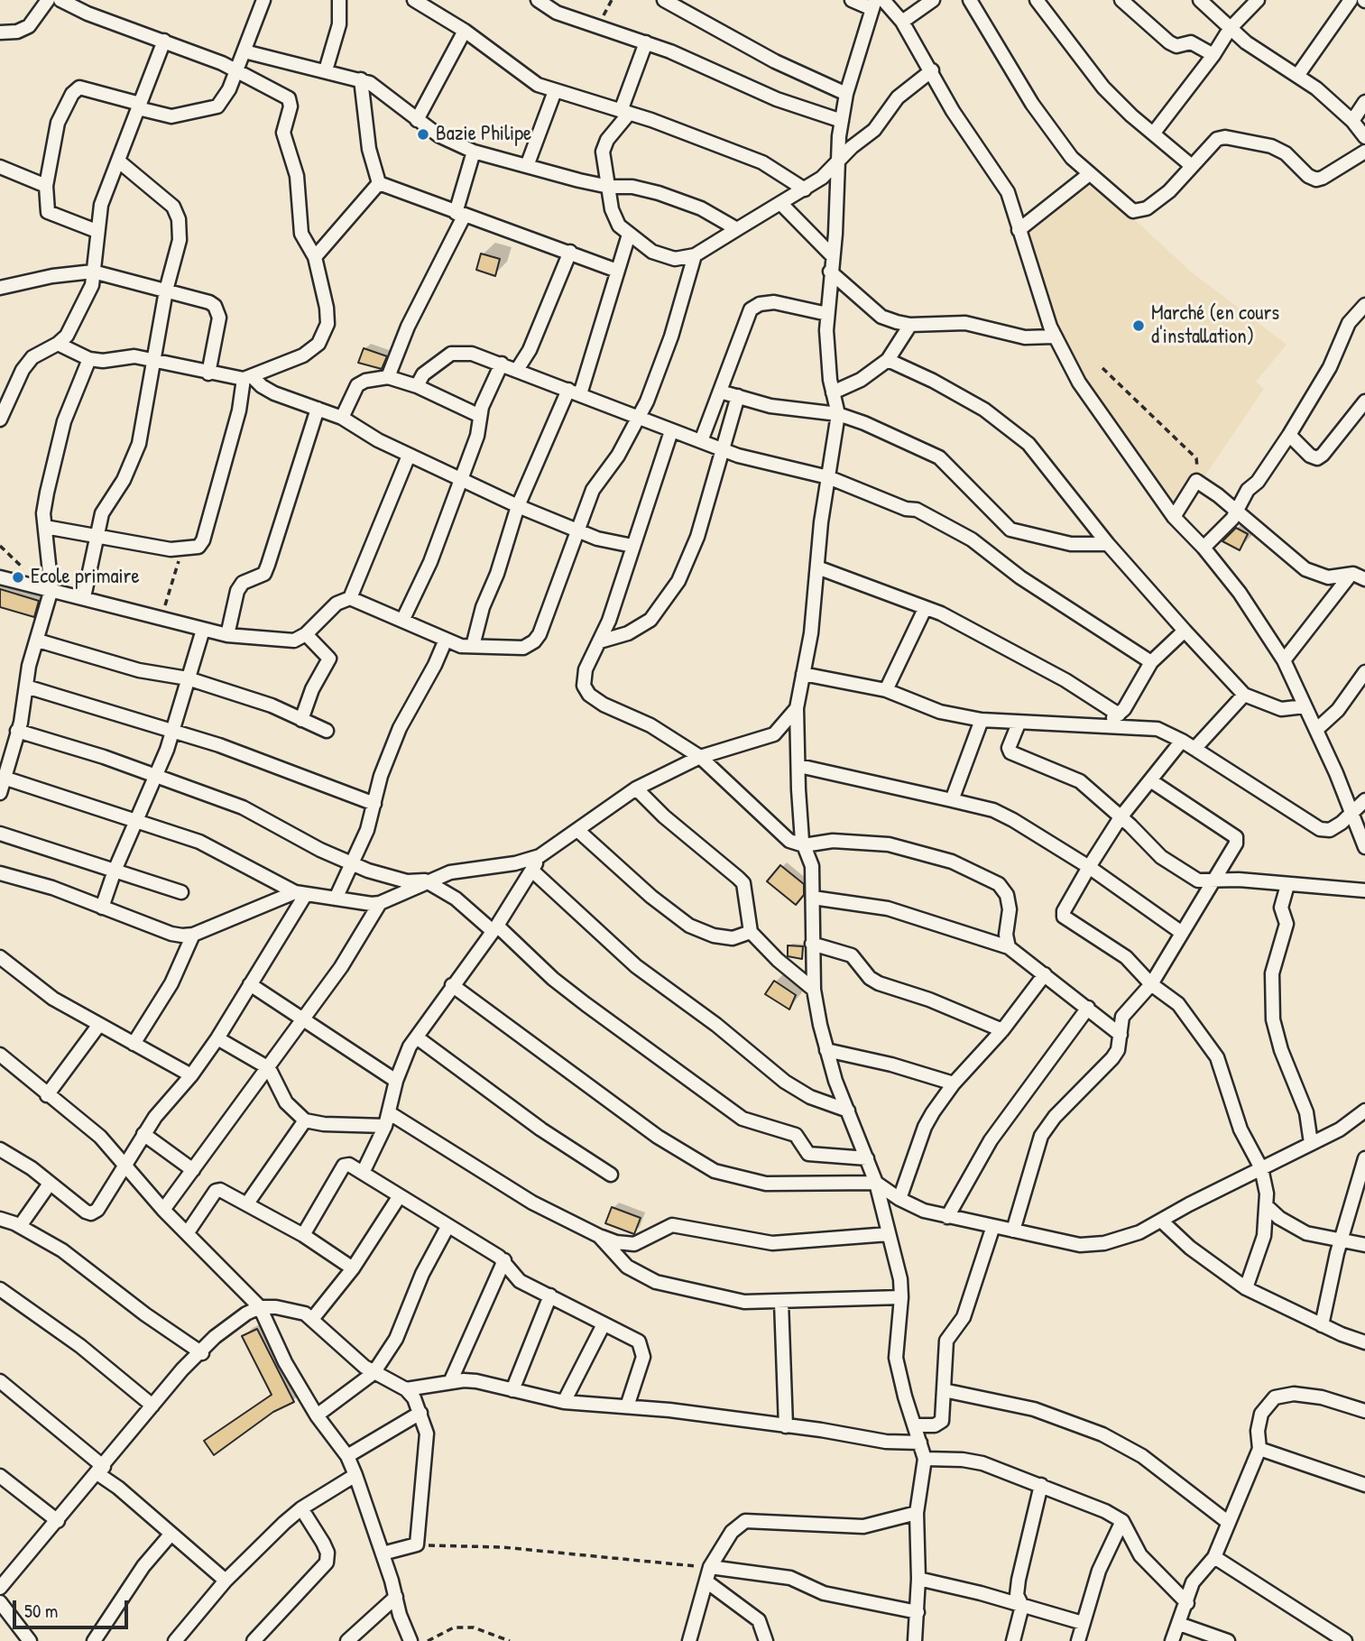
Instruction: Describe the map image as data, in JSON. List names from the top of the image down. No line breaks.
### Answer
{"places":["Bazie Philipe","Marché (en cours d'installation)","Ecole primaire"],"scale_bar":"50 m"}
